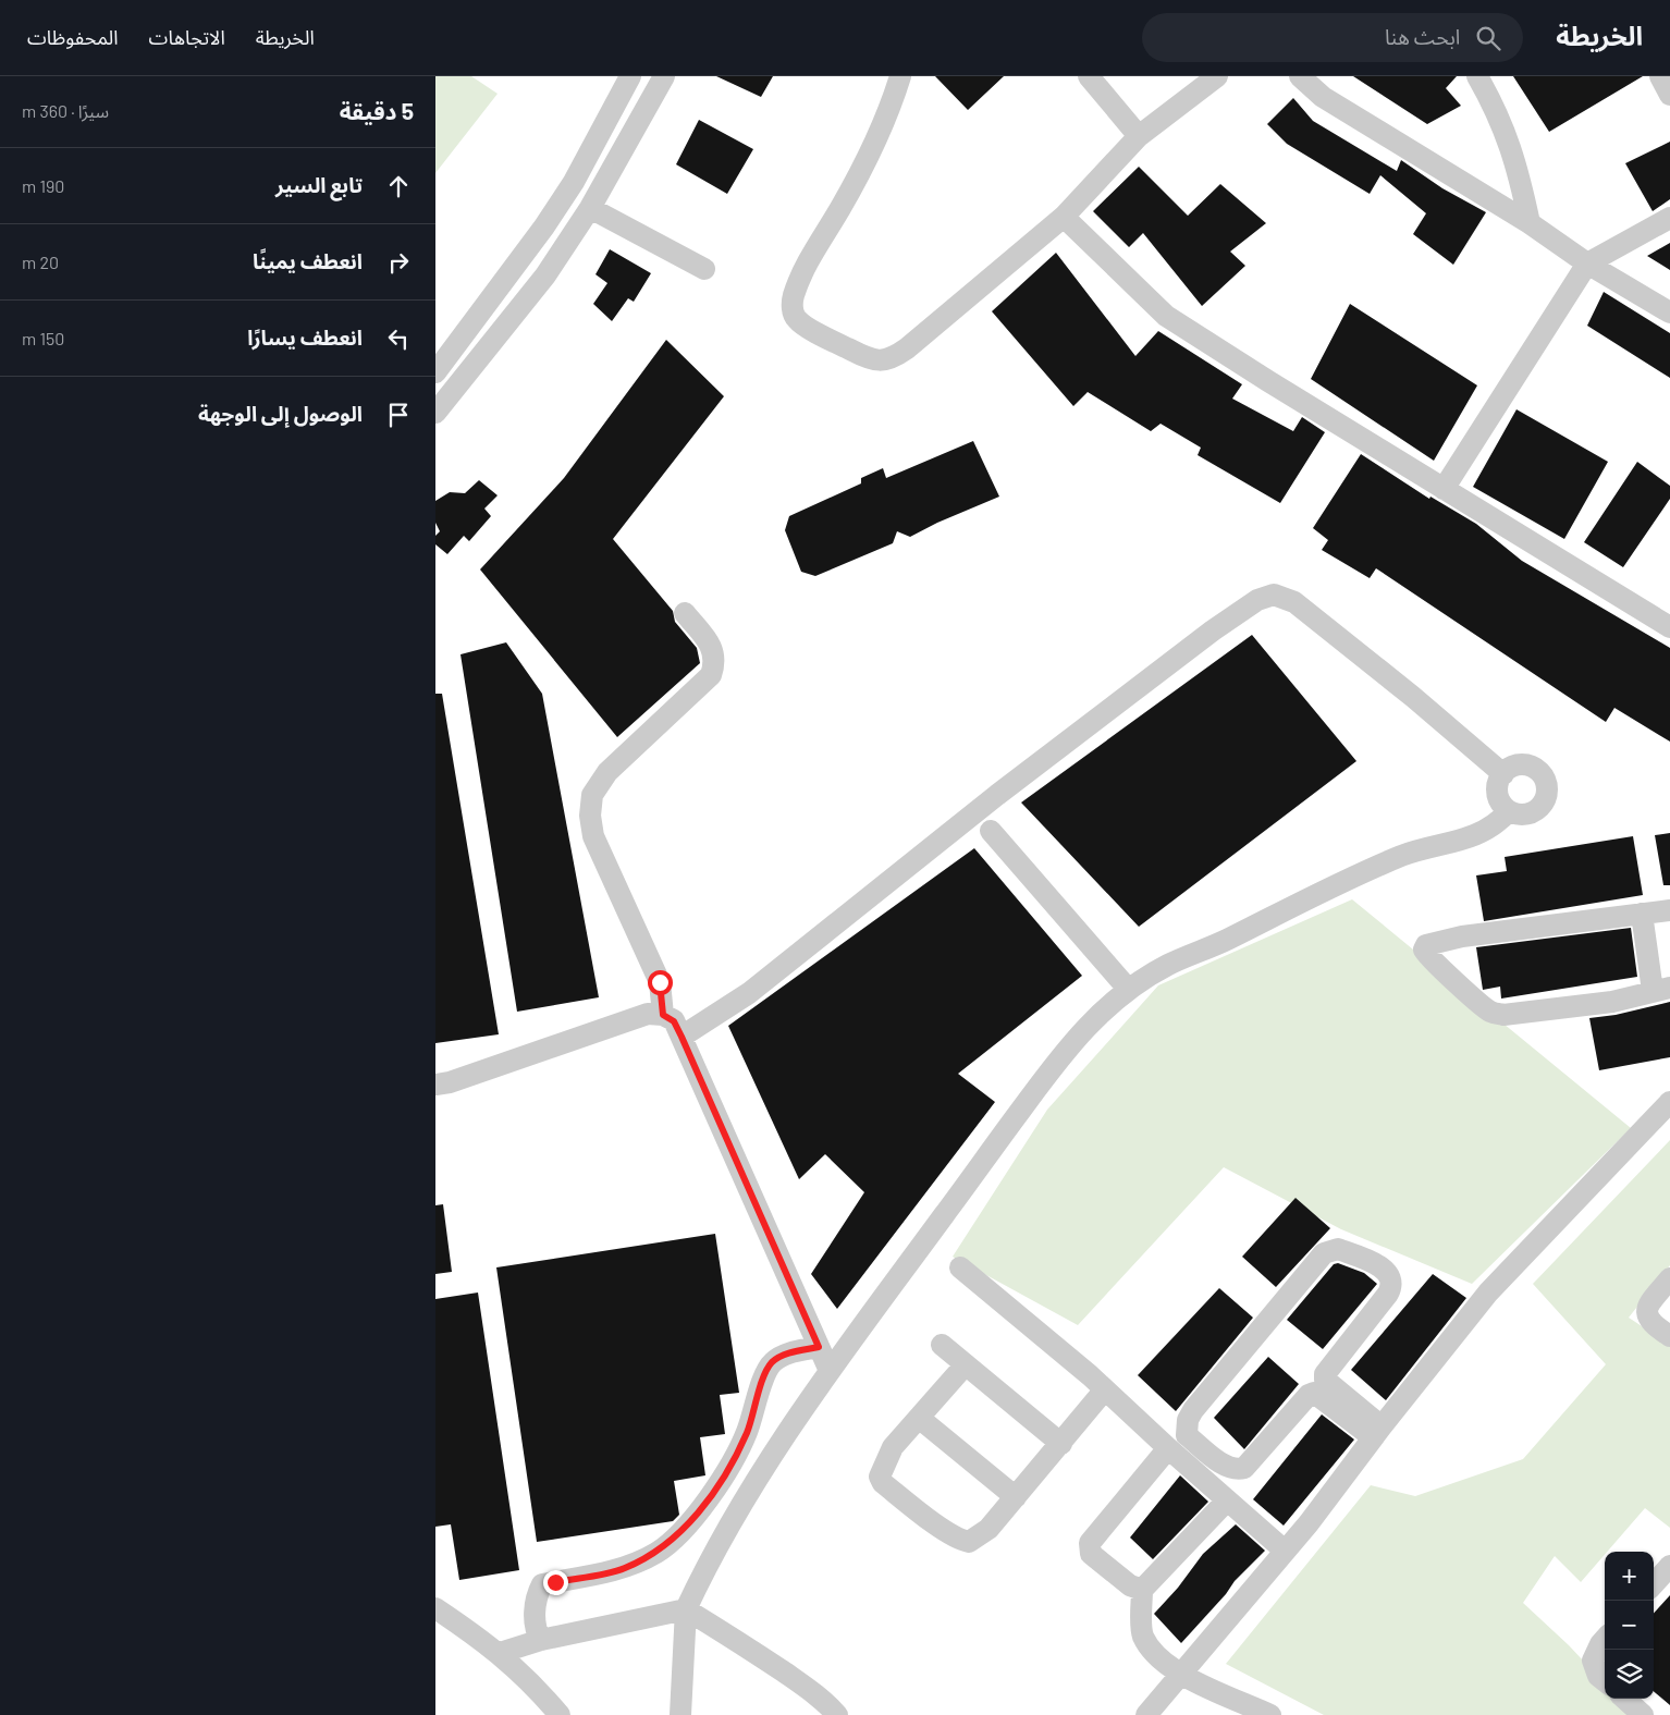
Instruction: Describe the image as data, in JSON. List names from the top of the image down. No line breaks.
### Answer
{"page":{"header":"الخريطة","search":"ابحث هنا","nav":["الخريطة","الاتجاهات","المحفوظات"],"heading":["5 دقيقة","سيرًا · 360 m"],"list":[["تابع السير","190 m"],["انعطف يمينًا","20 m"],["انعطف يسارًا","150 m"],"الوصول إلى الوجهة"],"map_buttons":["+","−"]}}
